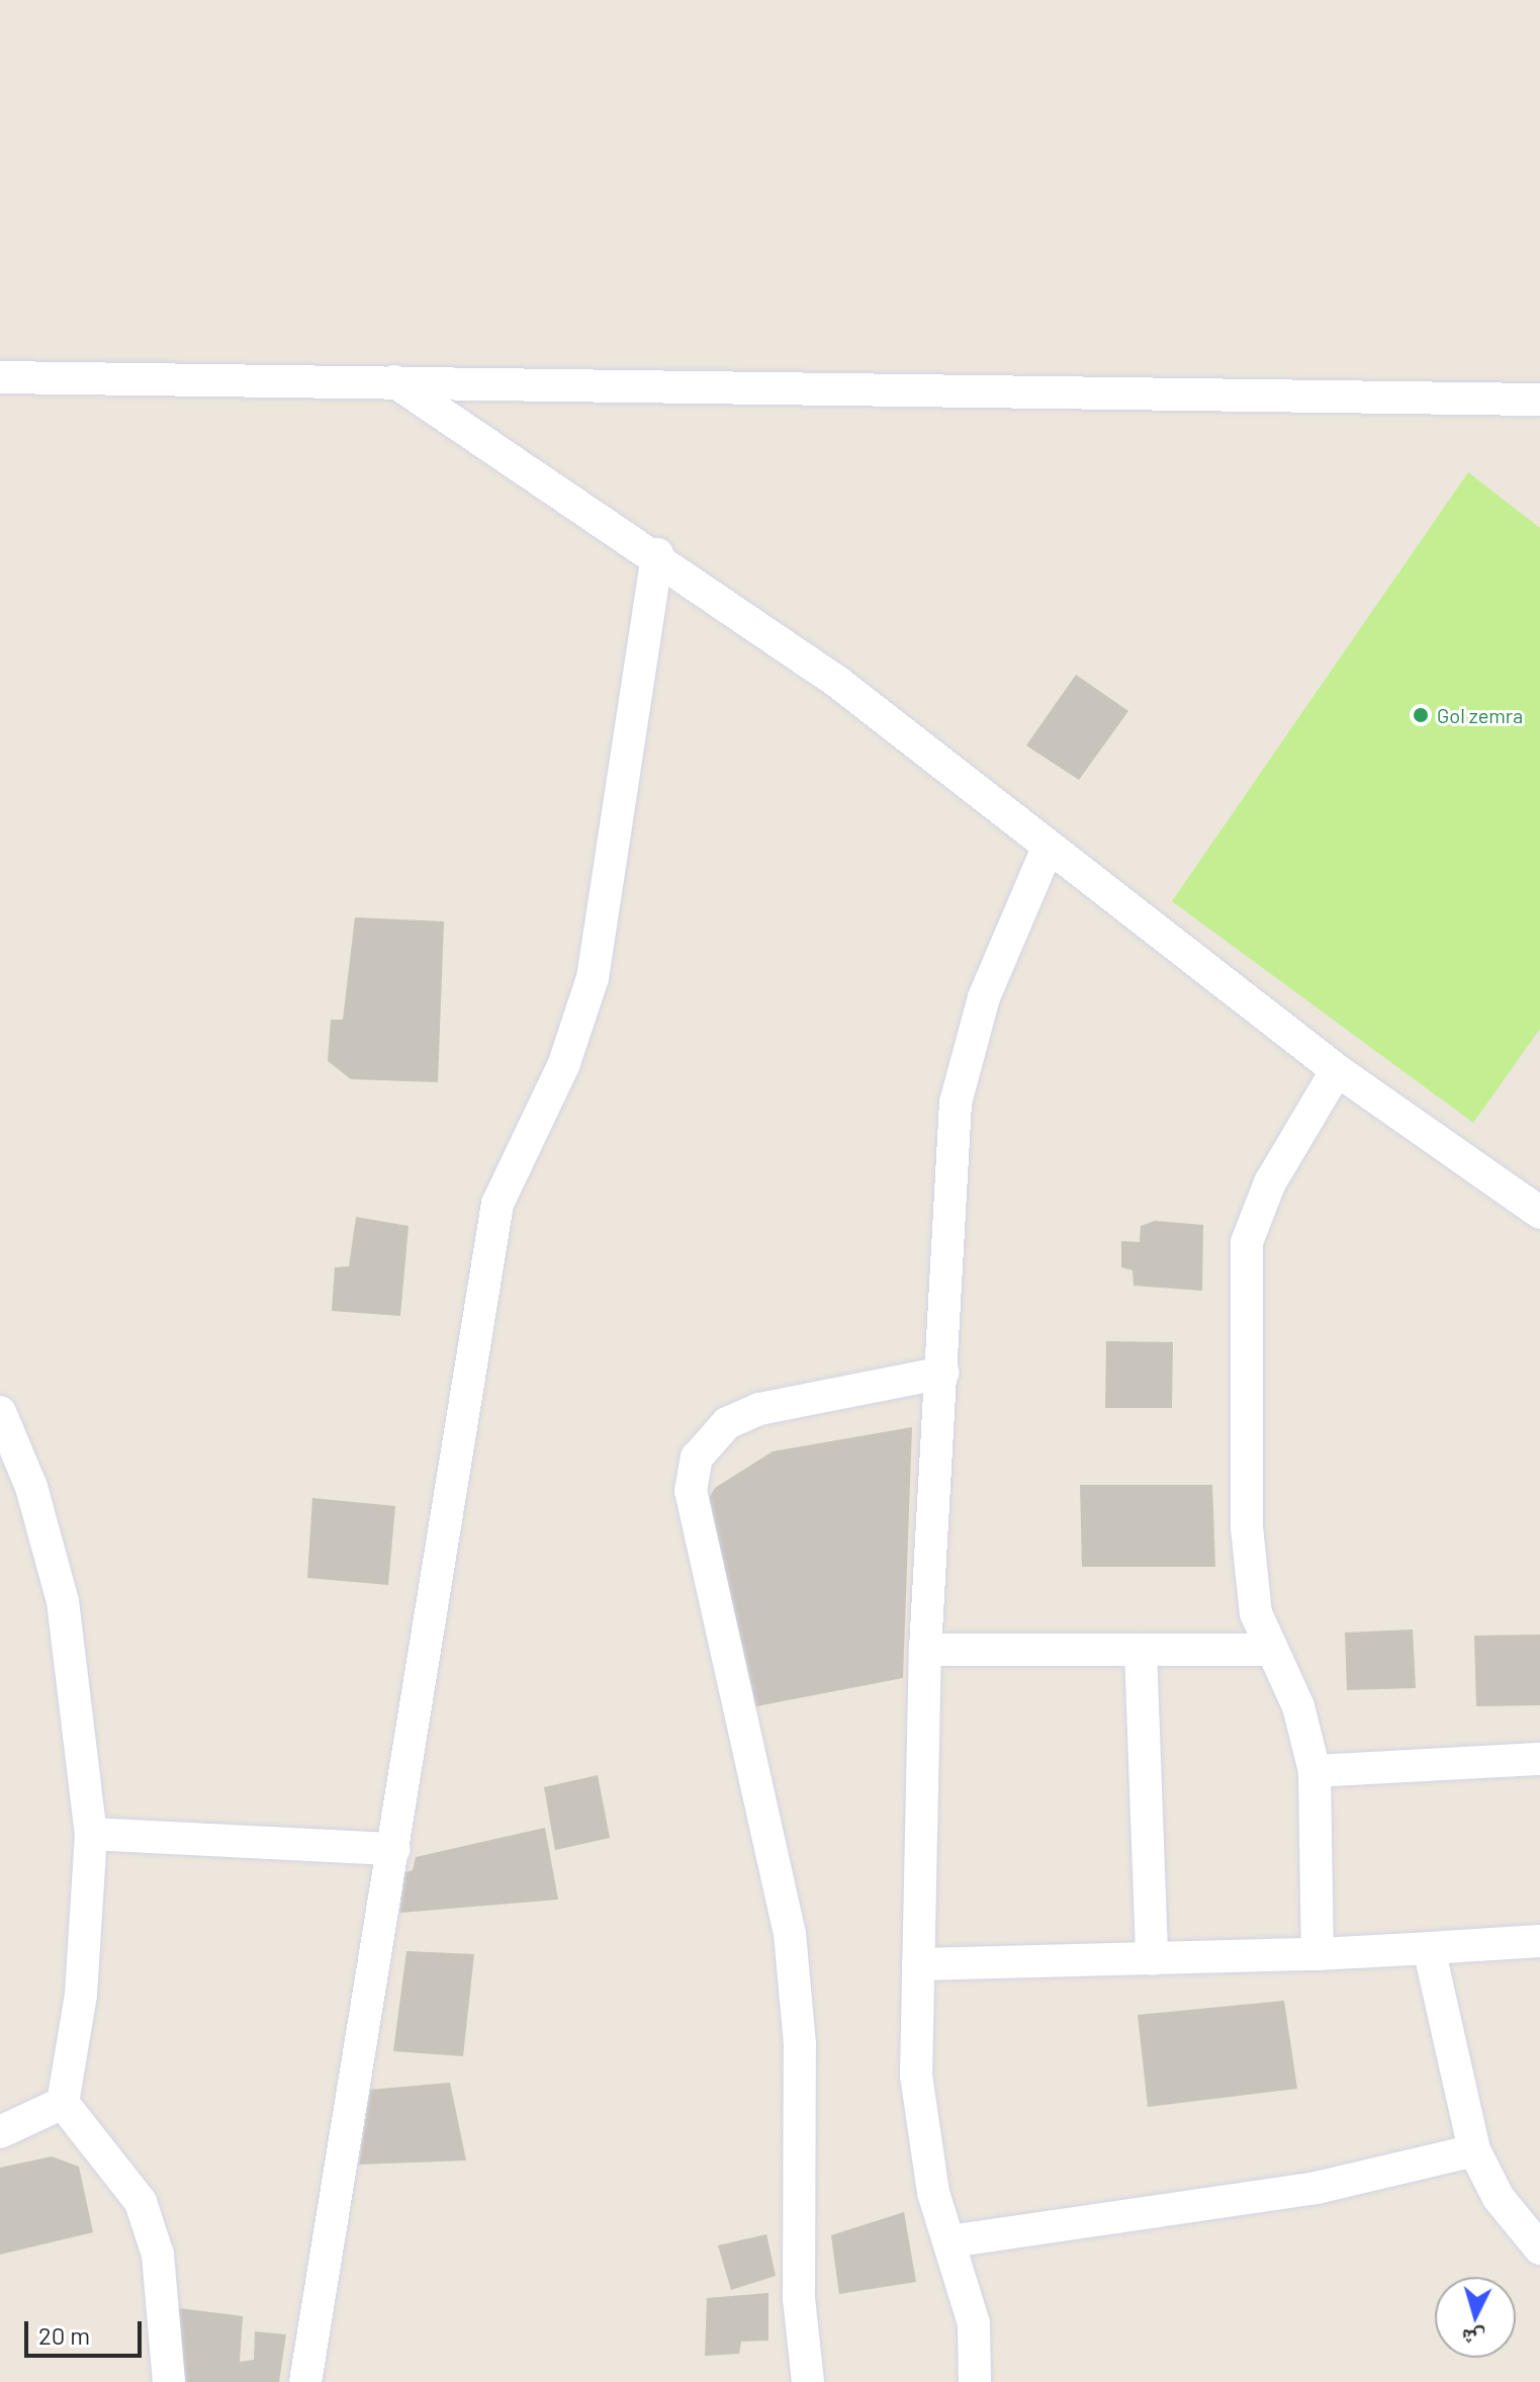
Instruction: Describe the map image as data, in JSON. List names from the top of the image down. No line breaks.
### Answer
{"places":["Gol zemra"],"scale_bar":"20 m","north":"bottom"}
